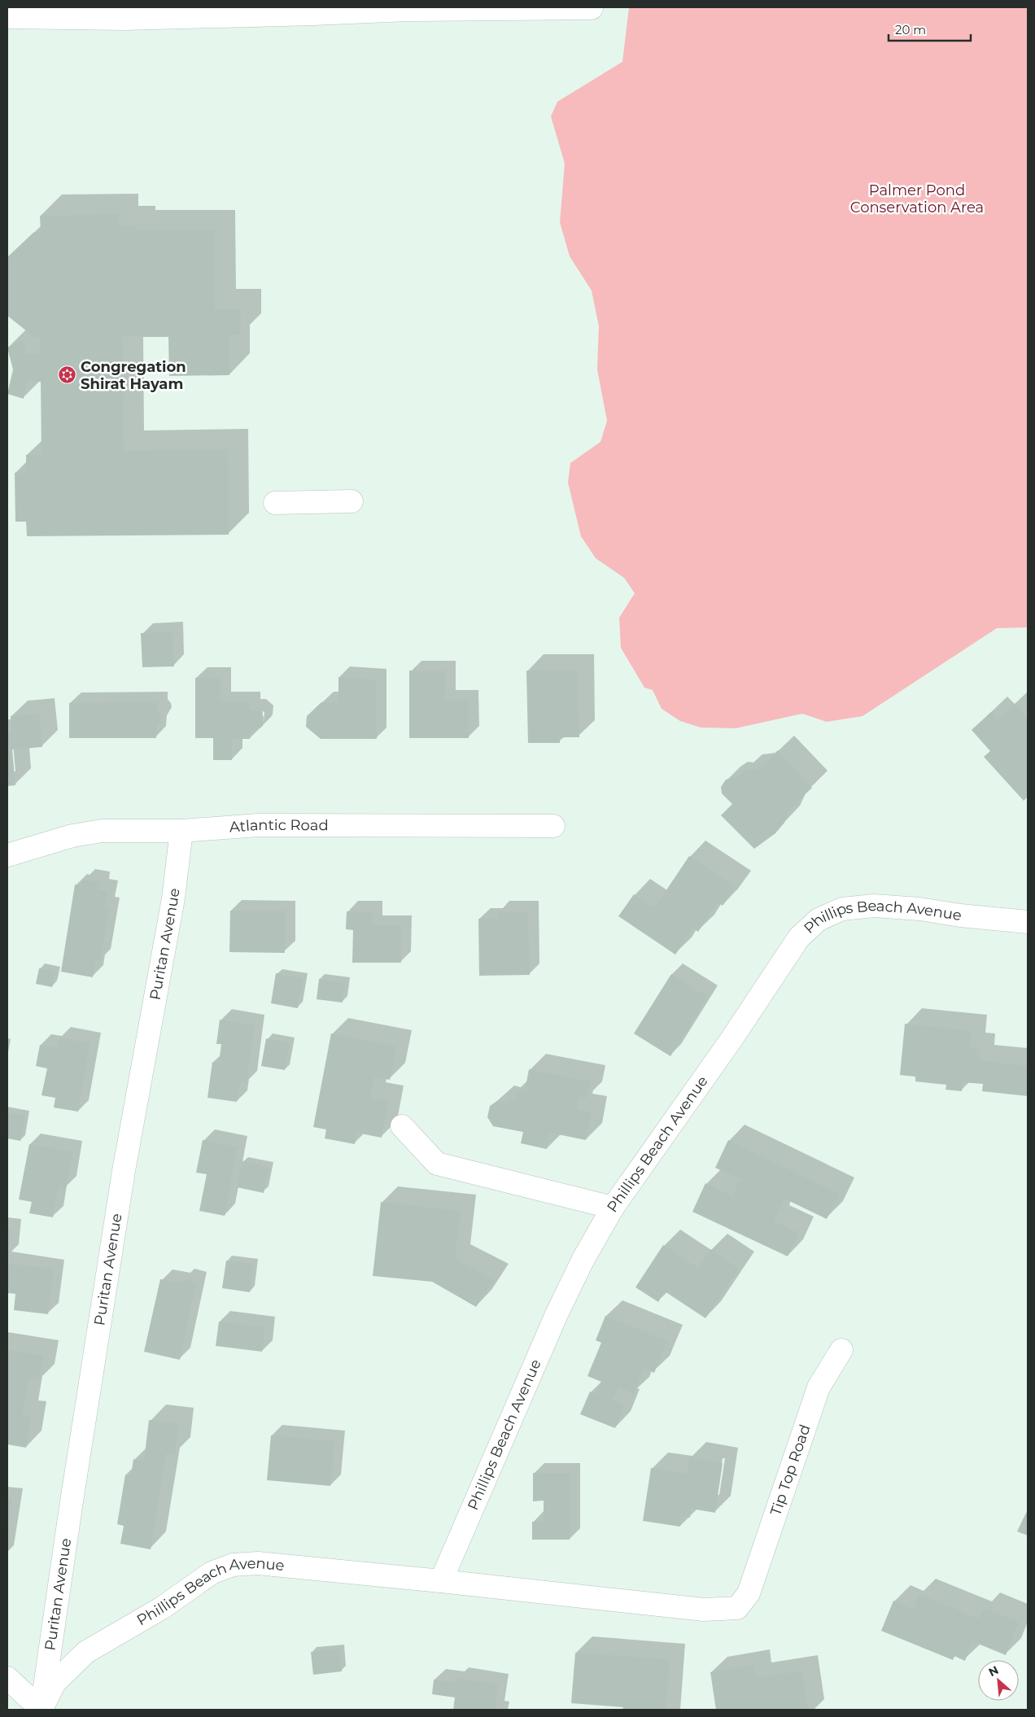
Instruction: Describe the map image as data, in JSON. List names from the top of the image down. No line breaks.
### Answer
{"streets":{"street":["Atlantic Road","Phillips Beach Avenue","Puritan Avenue","Tip Top Road"]},"crossings":[["Atlantic Road","Puritan Avenue"],["Phillips Beach Avenue","Puritan Avenue"],["Phillips Beach Avenue","Tip Top Road"]],"parks":["Palmer Pond Conservation Area"],"places":{"synagogue":["Congregation Shirat Hayam"]},"scale_bar":"20 m","north":"top left"}
